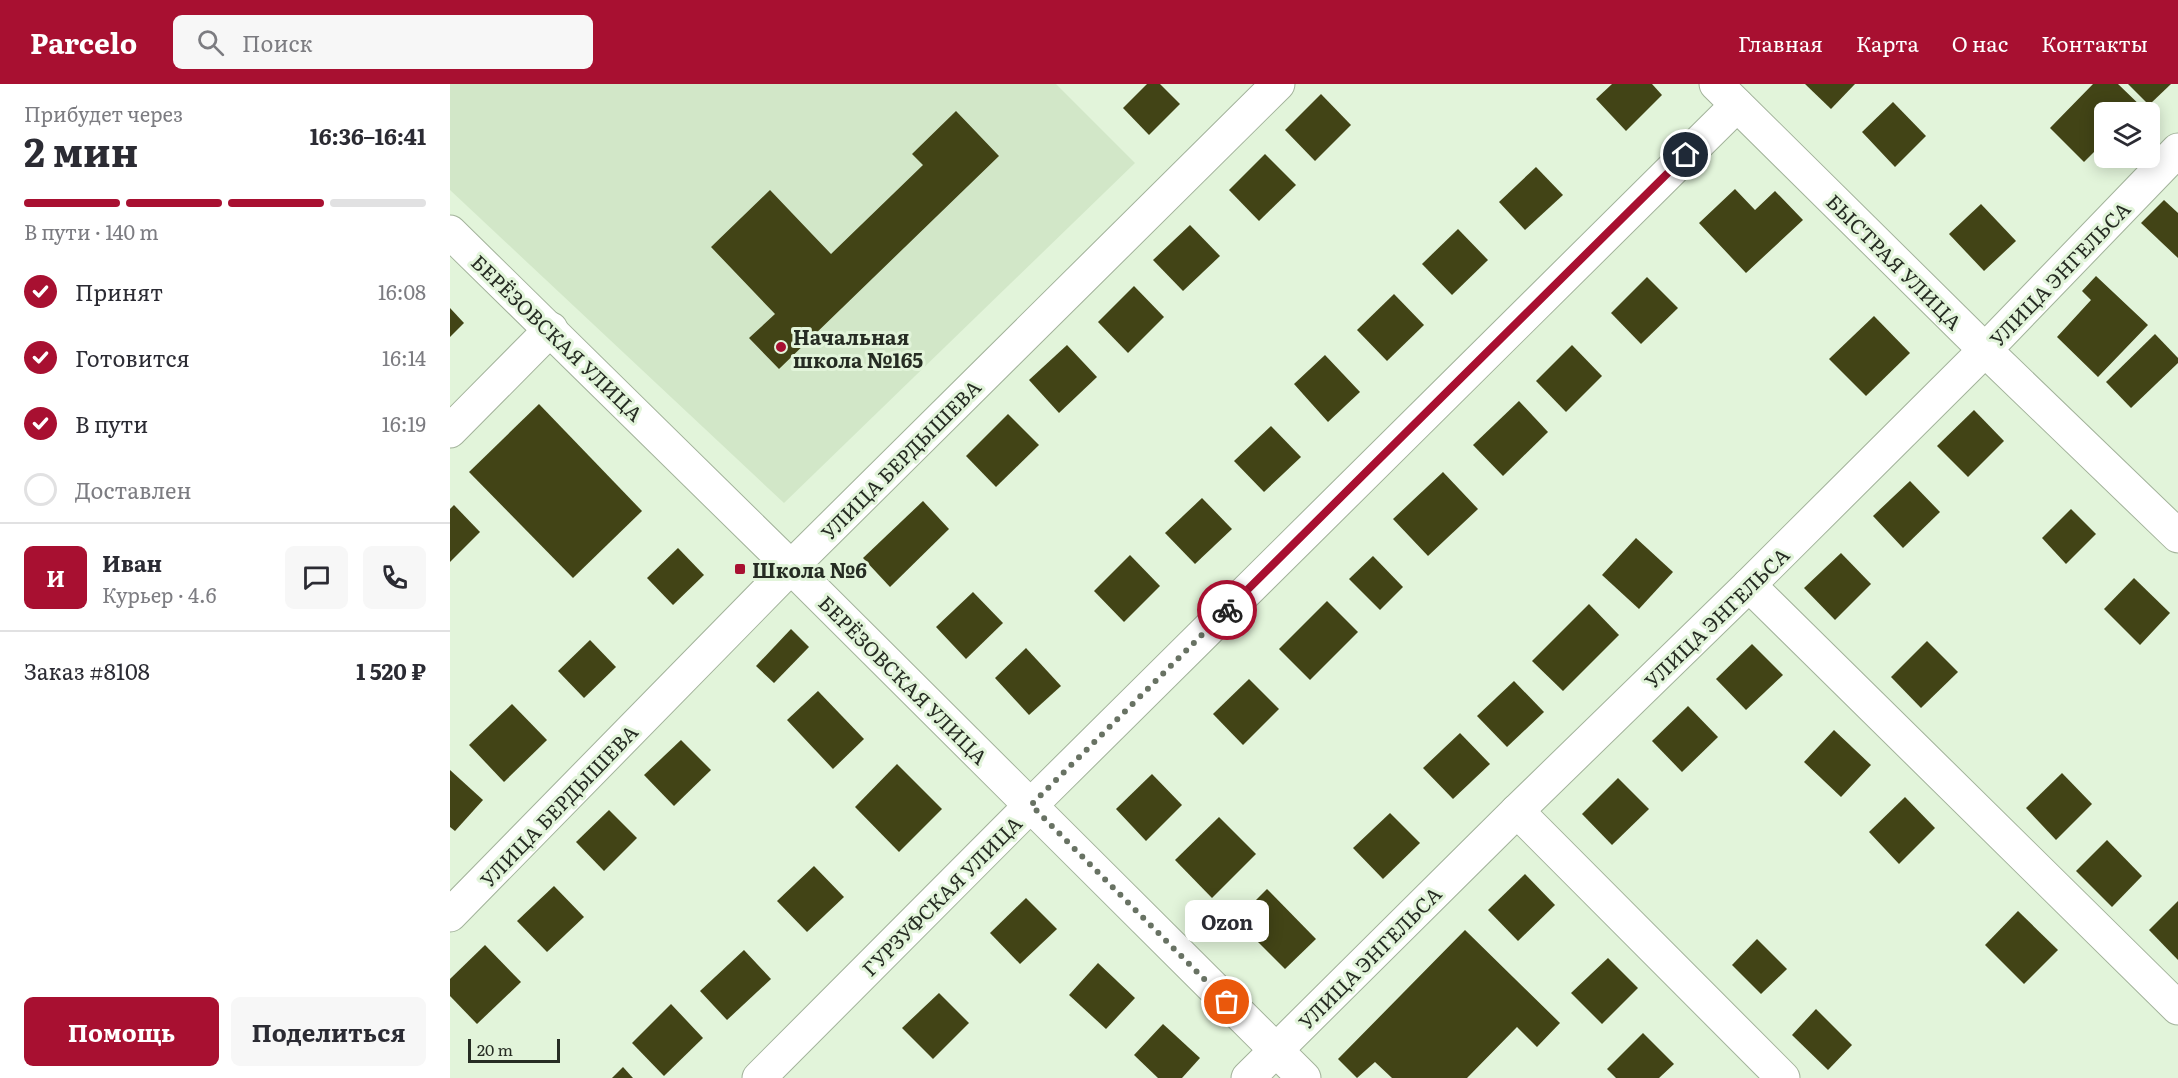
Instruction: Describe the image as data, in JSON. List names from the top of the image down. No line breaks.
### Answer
{"streets":{"street":["БЫСТРАЯ УЛИЦА","УЛИЦА ЭНГЕЛЬСА","БЕРЁЗОВСКАЯ УЛИЦА","УЛИЦА БЕРДЫШЕВА","ГУРЗУФСКАЯ УЛИЦА"]},"crossings":[["БЫСТРАЯ УЛИЦА","УЛИЦА ЭНГЕЛЬСА"],["БЫСТРАЯ УЛИЦА","ГУРЗУФСКАЯ УЛИЦА"],["УЛИЦА ЭНГЕЛЬСА","БЕРЁЗОВСКАЯ УЛИЦА"],["БЕРЁЗОВСКАЯ УЛИЦА","УЛИЦА БЕРДЫШЕВА"],["БЕРЁЗОВСКАЯ УЛИЦА","ГУРЗУФСКАЯ УЛИЦА"]],"places":{"other":["Начальная школа №165","Ozon"],"transit":["Школа №6"]},"scale_bar":"20 m","page":{"header":"Parcelo","search":"Поиск","nav":["Главная","Карта","О нас","Контакты"],"heading":["2 мин","Прибудет через","16:36–16:41"],"panel":["Иван","Курьер · 4.6","Заказ #8108","1 520 ₽"],"bar":"В пути · 140 m","list":[["Принят","16:08"],["Готовится","16:14"],["В пути","16:19"],"Доставлен"],"round":"И","bubble":"Ozon","buttons":["Помощь","Поделиться"],"scale":"20 m"}}
